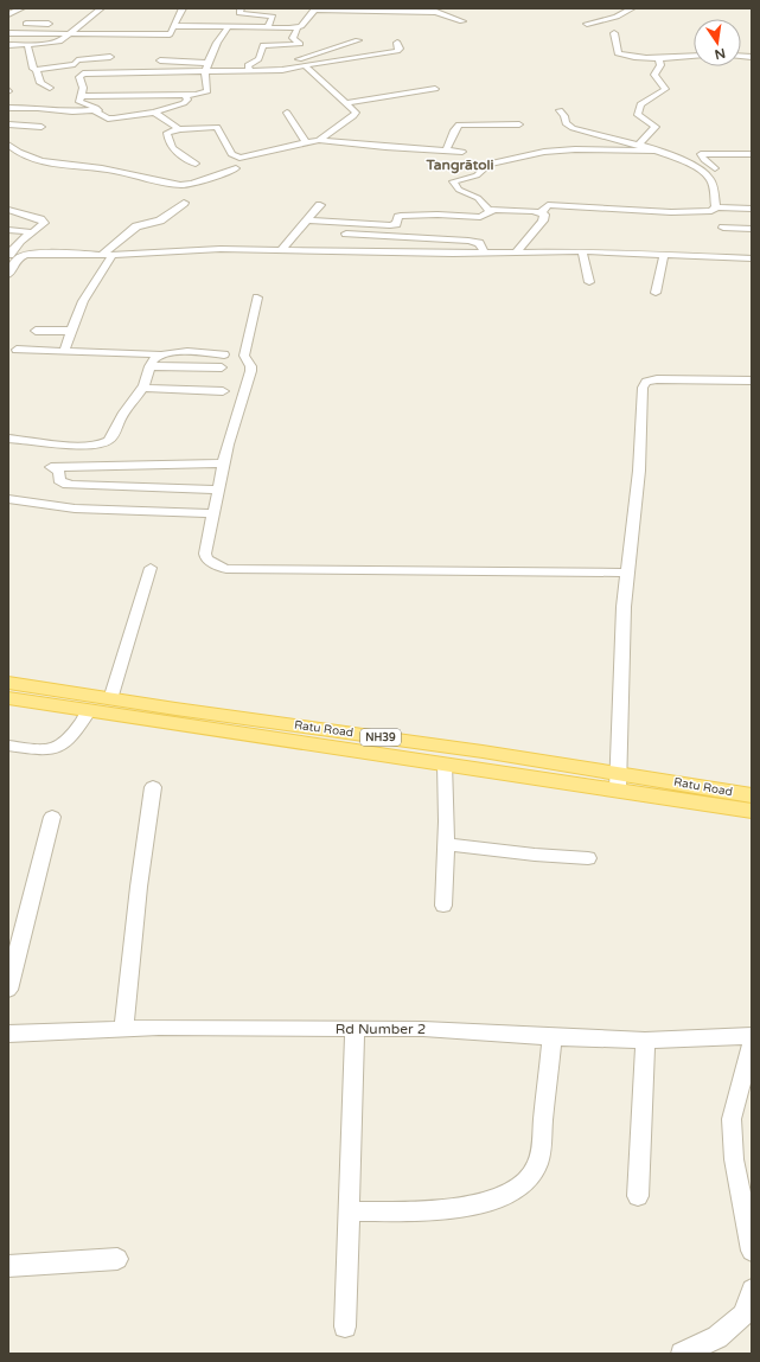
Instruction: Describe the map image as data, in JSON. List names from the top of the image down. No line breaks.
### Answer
{"streets":{"main road":["Ratu Road","NH39"],"street":["Rd Number 2"]},"districts":["Tangrātoli"],"north":"bottom"}
